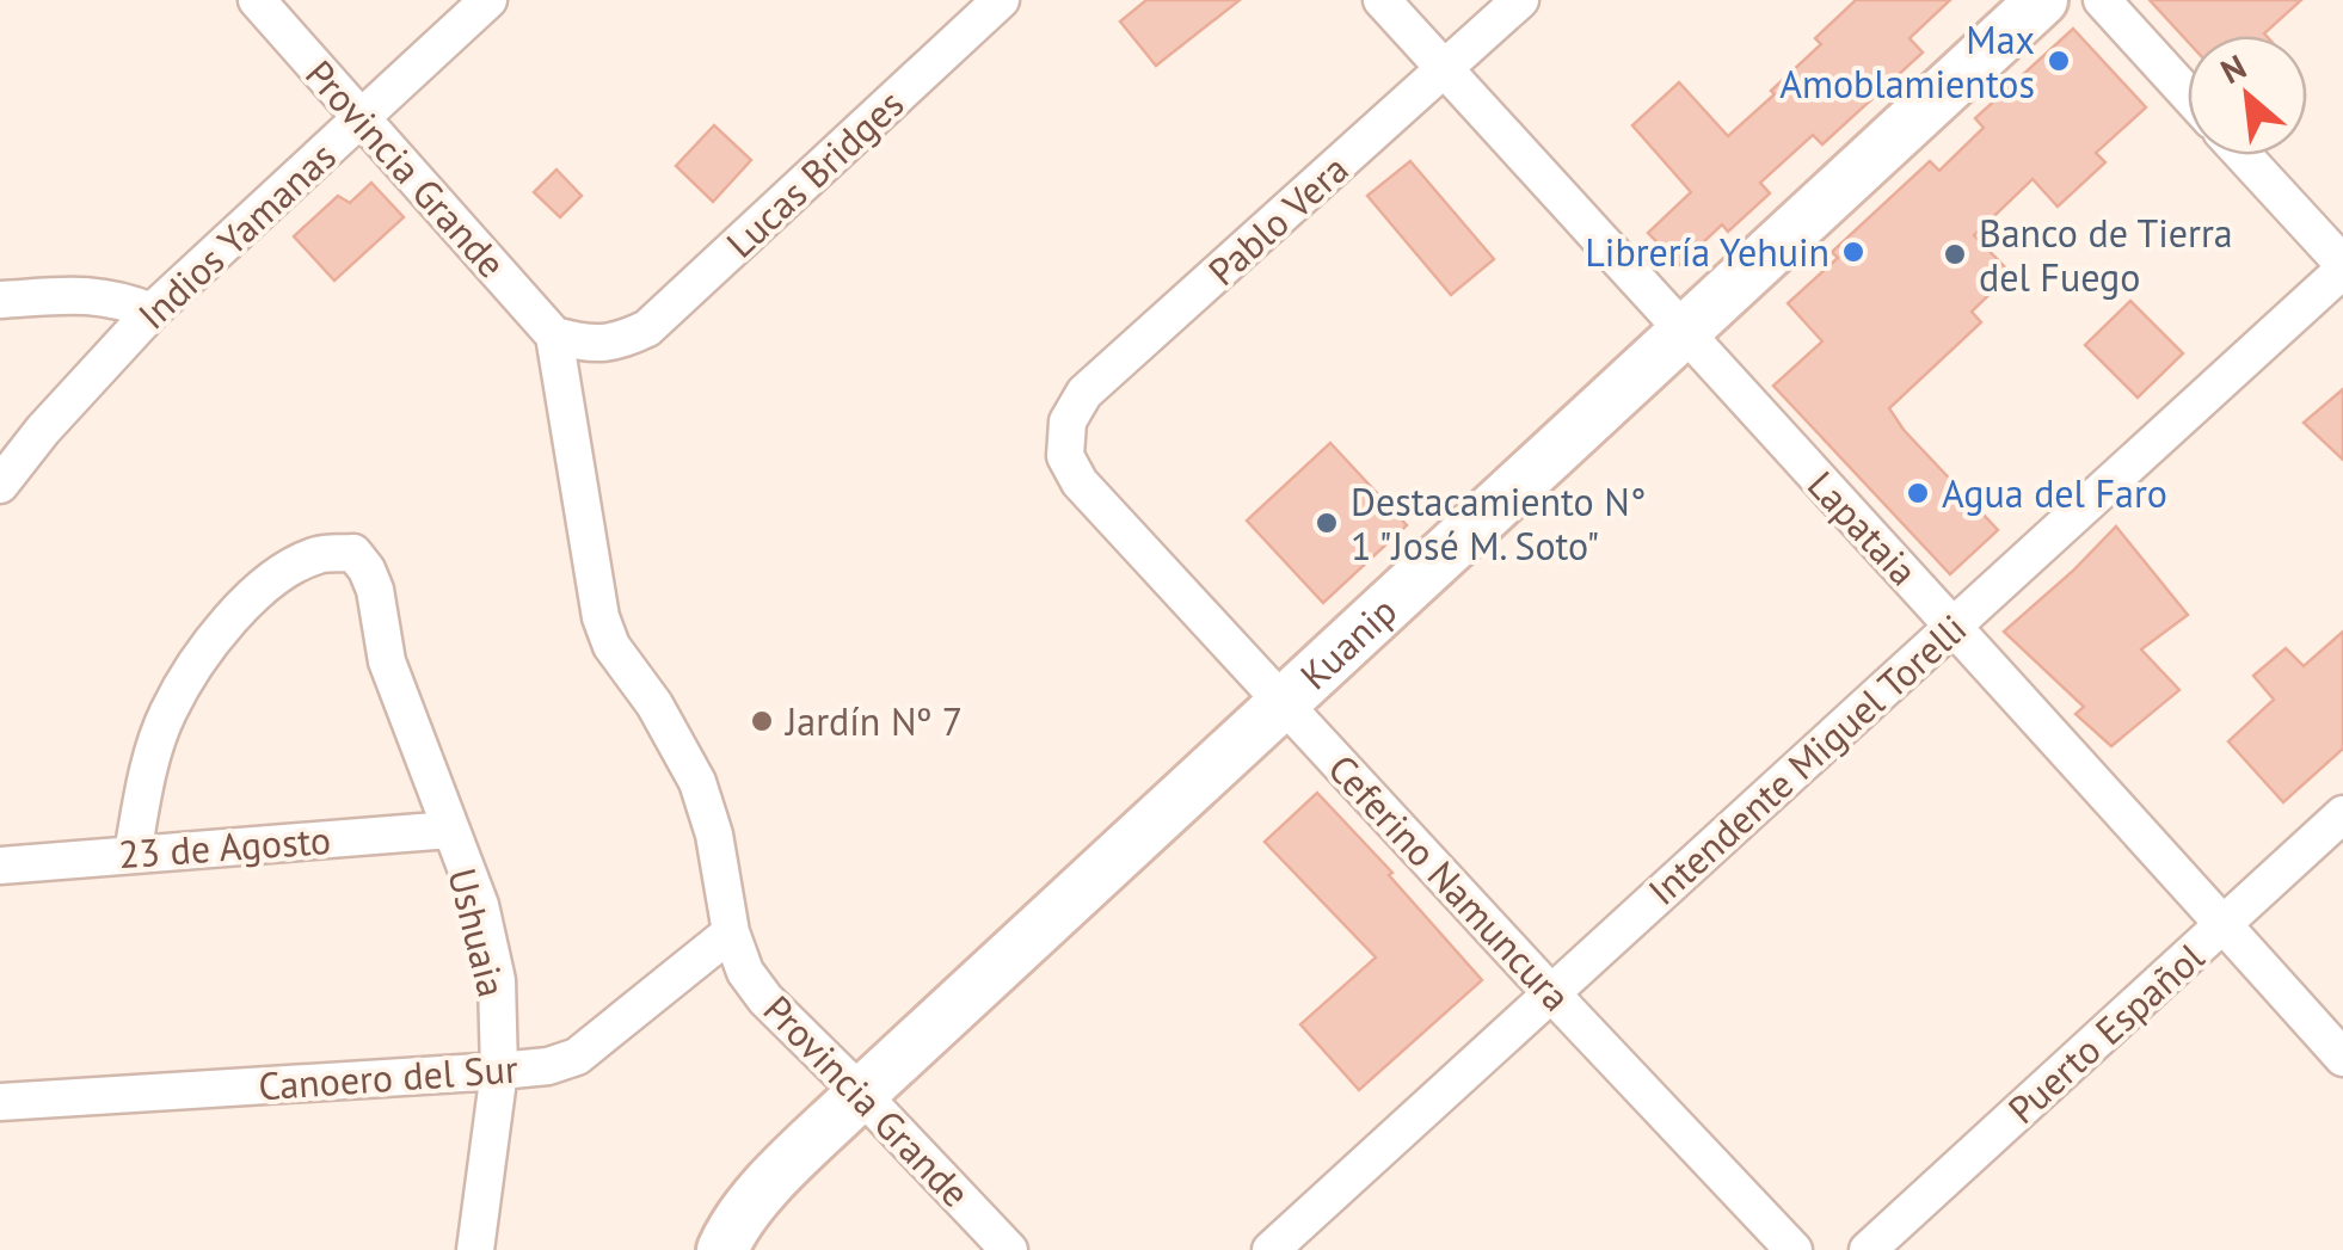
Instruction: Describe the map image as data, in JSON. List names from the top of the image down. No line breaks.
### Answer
{"streets":{"main road":["Kuanip"],"street":["Provincia Grande","Lucas Bridges","Pablo Vera","Indios Yamanas","Lapataia","Intendente Miguel Torelli","23 de Agosto","Ceferino Namuncura","Ushuaia","Puerto Español","Canoero del Sur"]},"crossings":[["Provincia Grande","Lucas Bridges"],["Provincia Grande","Indios Yamanas"],["Provincia Grande","Kuanip"],["Provincia Grande","Canoero del Sur"],["Pablo Vera","Lapataia"],["Pablo Vera","Ceferino Namuncura"],["Lapataia","Kuanip"],["Lapataia","Intendente Miguel Torelli"],["Lapataia","Puerto Español"],["Kuanip","Ceferino Namuncura"],["Intendente Miguel Torelli","Ceferino Namuncura"],["23 de Agosto","Ushuaia"],["Ushuaia","Canoero del Sur"]],"places":["Max Amoblamientos","Librería Yehuin","Banco de Tierra del Fuego","Agua del Faro","Destacamiento N° 1 \"José M. Soto\"","Jardín Nº 7"],"north":"top left"}
